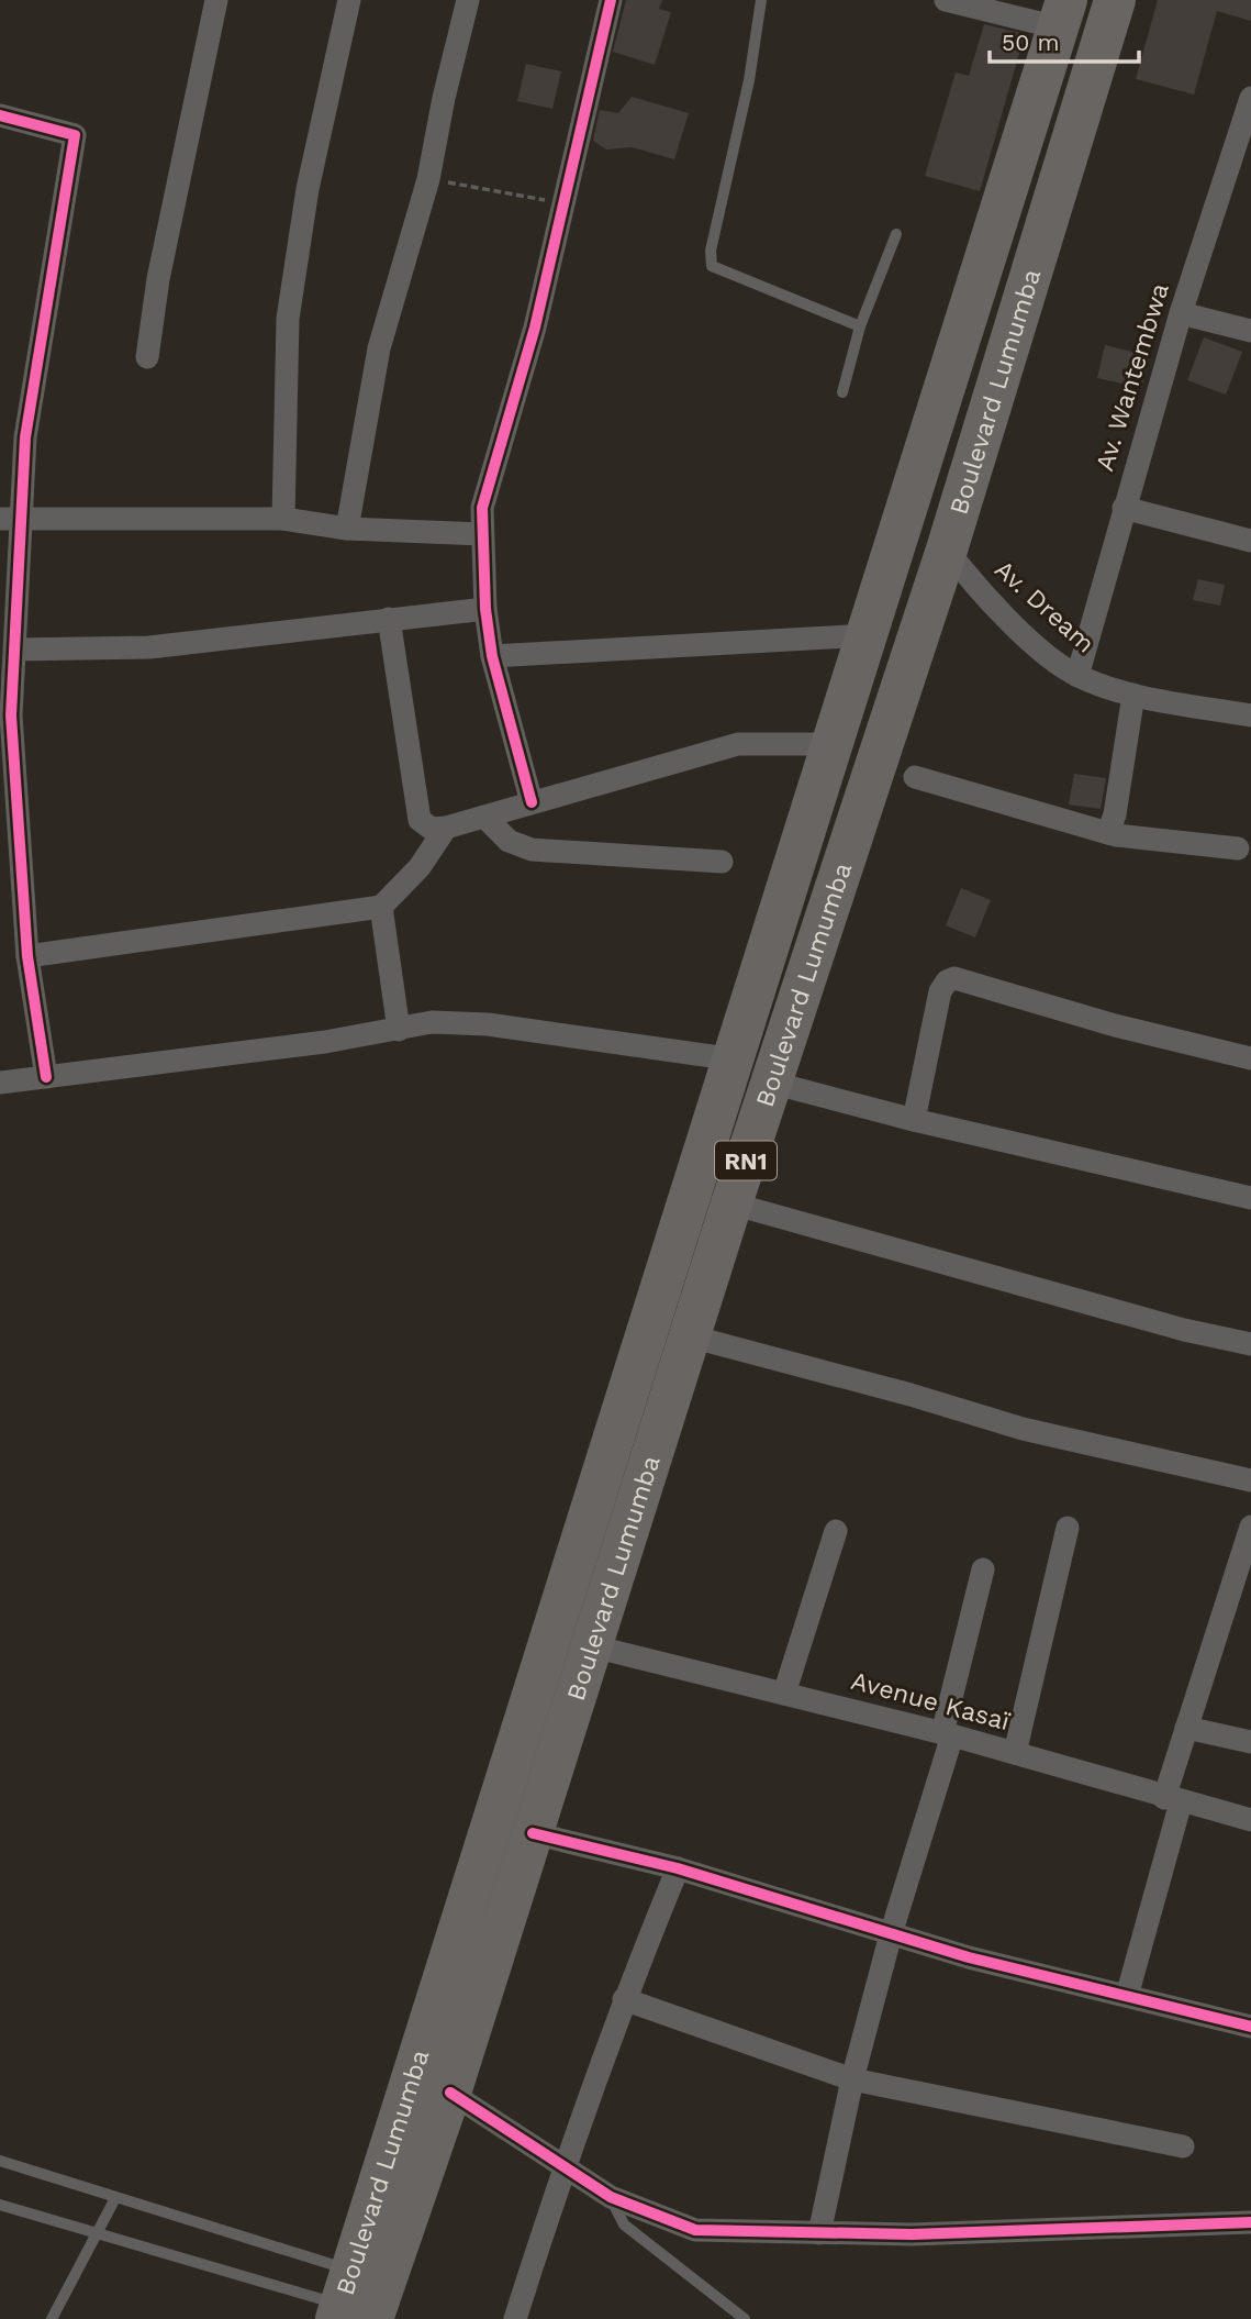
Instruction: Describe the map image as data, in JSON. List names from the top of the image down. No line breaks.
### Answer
{"streets":{"highway":["Boulevard Lumumba","RN1"],"street":["Av. Wantembwa","Av. Dream","Avenue Kasaï"]},"crossings":[["Av. Wantembwa","Av. Dream"],["Boulevard Lumumba","Av. Dream"],["Boulevard Lumumba","Avenue Kasaï"]],"scale_bar":"50 m"}
